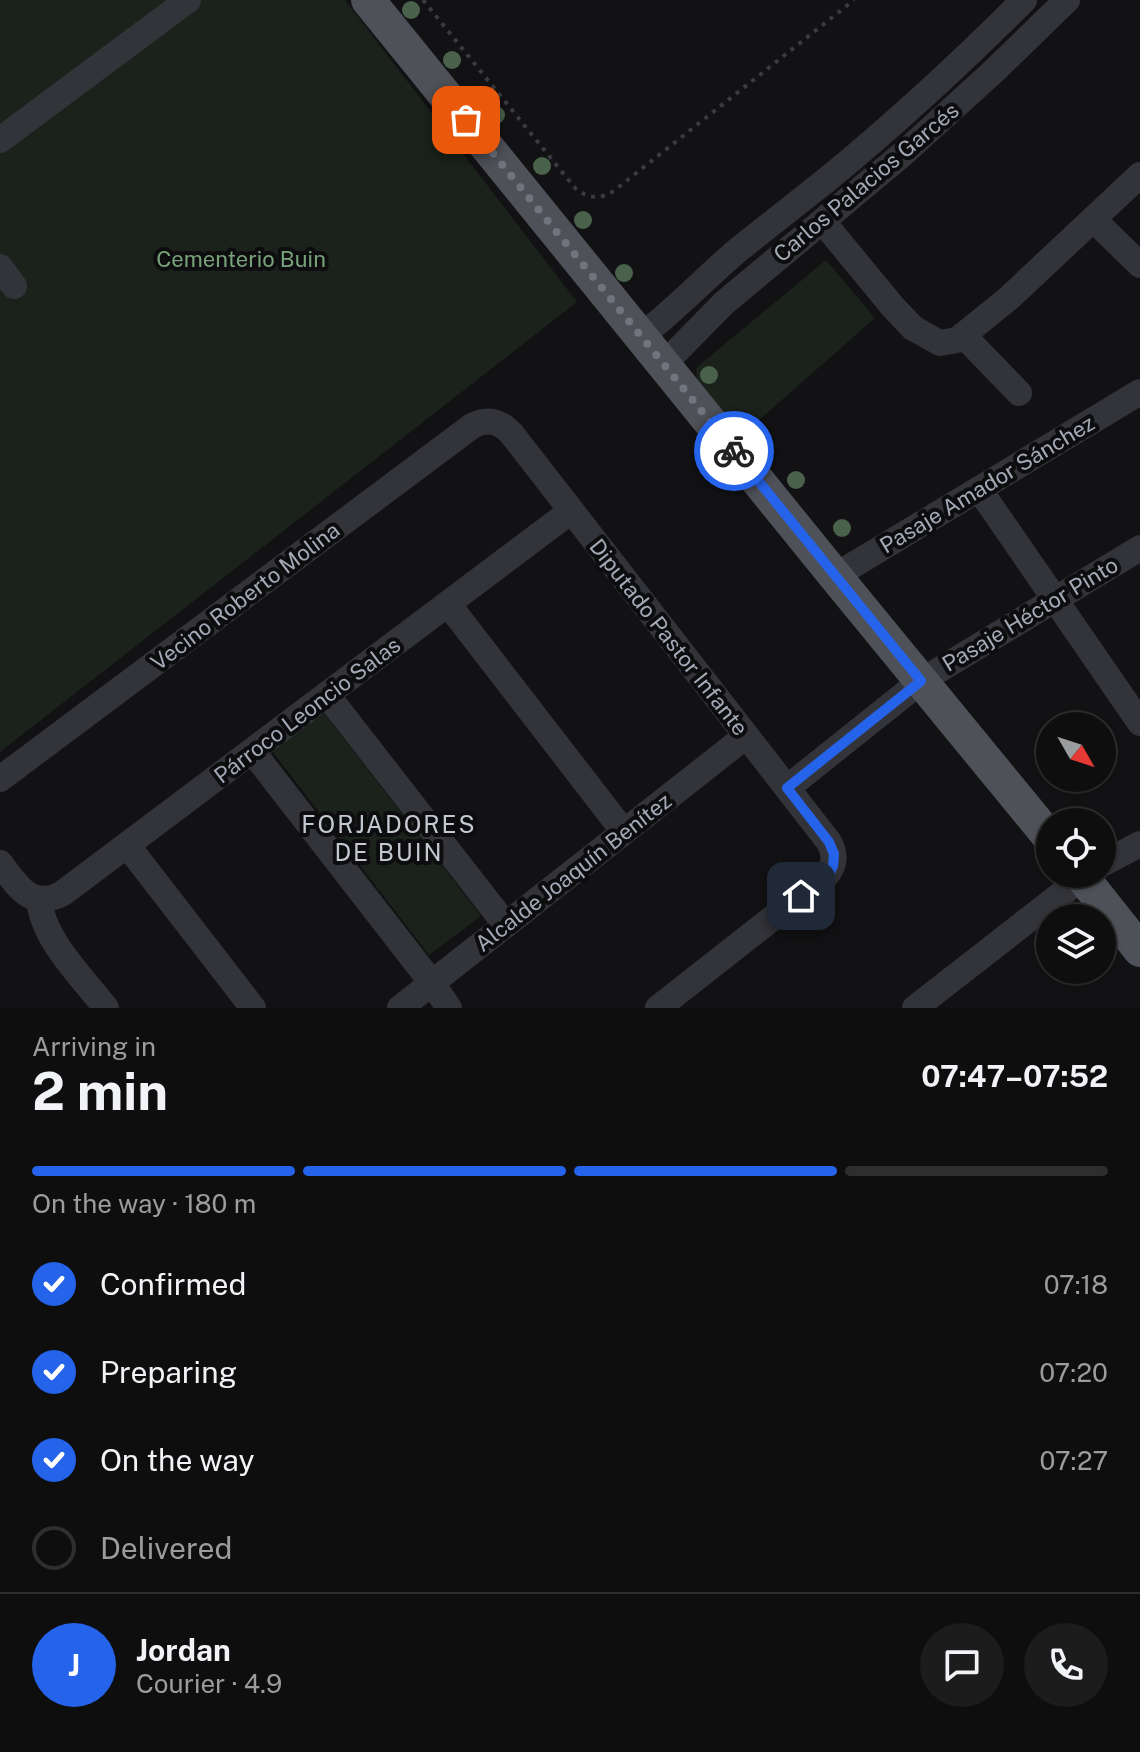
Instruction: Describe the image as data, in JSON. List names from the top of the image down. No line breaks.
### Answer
{"streets":{"street":["Carlos Palacios Garcés","Pasaje Amador Sánchez","Vecino Roberto Molina","Pasaje Héctor Pinto","Diputado Pastor Infante","Párroco Leoncio Salas","Alcalde Joaquín Benítez"]},"crossings":[["Vecino Roberto Molina","Diputado Pastor Infante"],["Pasaje Héctor Pinto","Diputado Pastor Infante"],["Diputado Pastor Infante","Párroco Leoncio Salas"],["Diputado Pastor Infante","Alcalde Joaquín Benítez"]],"districts":["FORJADORES DE BUIN"],"parks":["Cementerio Buin"],"north":"bottom right","page":{"heading":["2 min","Arriving in","07:47–07:52"],"panel":["Jordan","Courier · 4.9"],"bar":"On the way · 180 m","list":[["Confirmed","07:18"],["Preparing","07:20"],["On the way","07:27"],"Delivered"],"round":"J"}}
